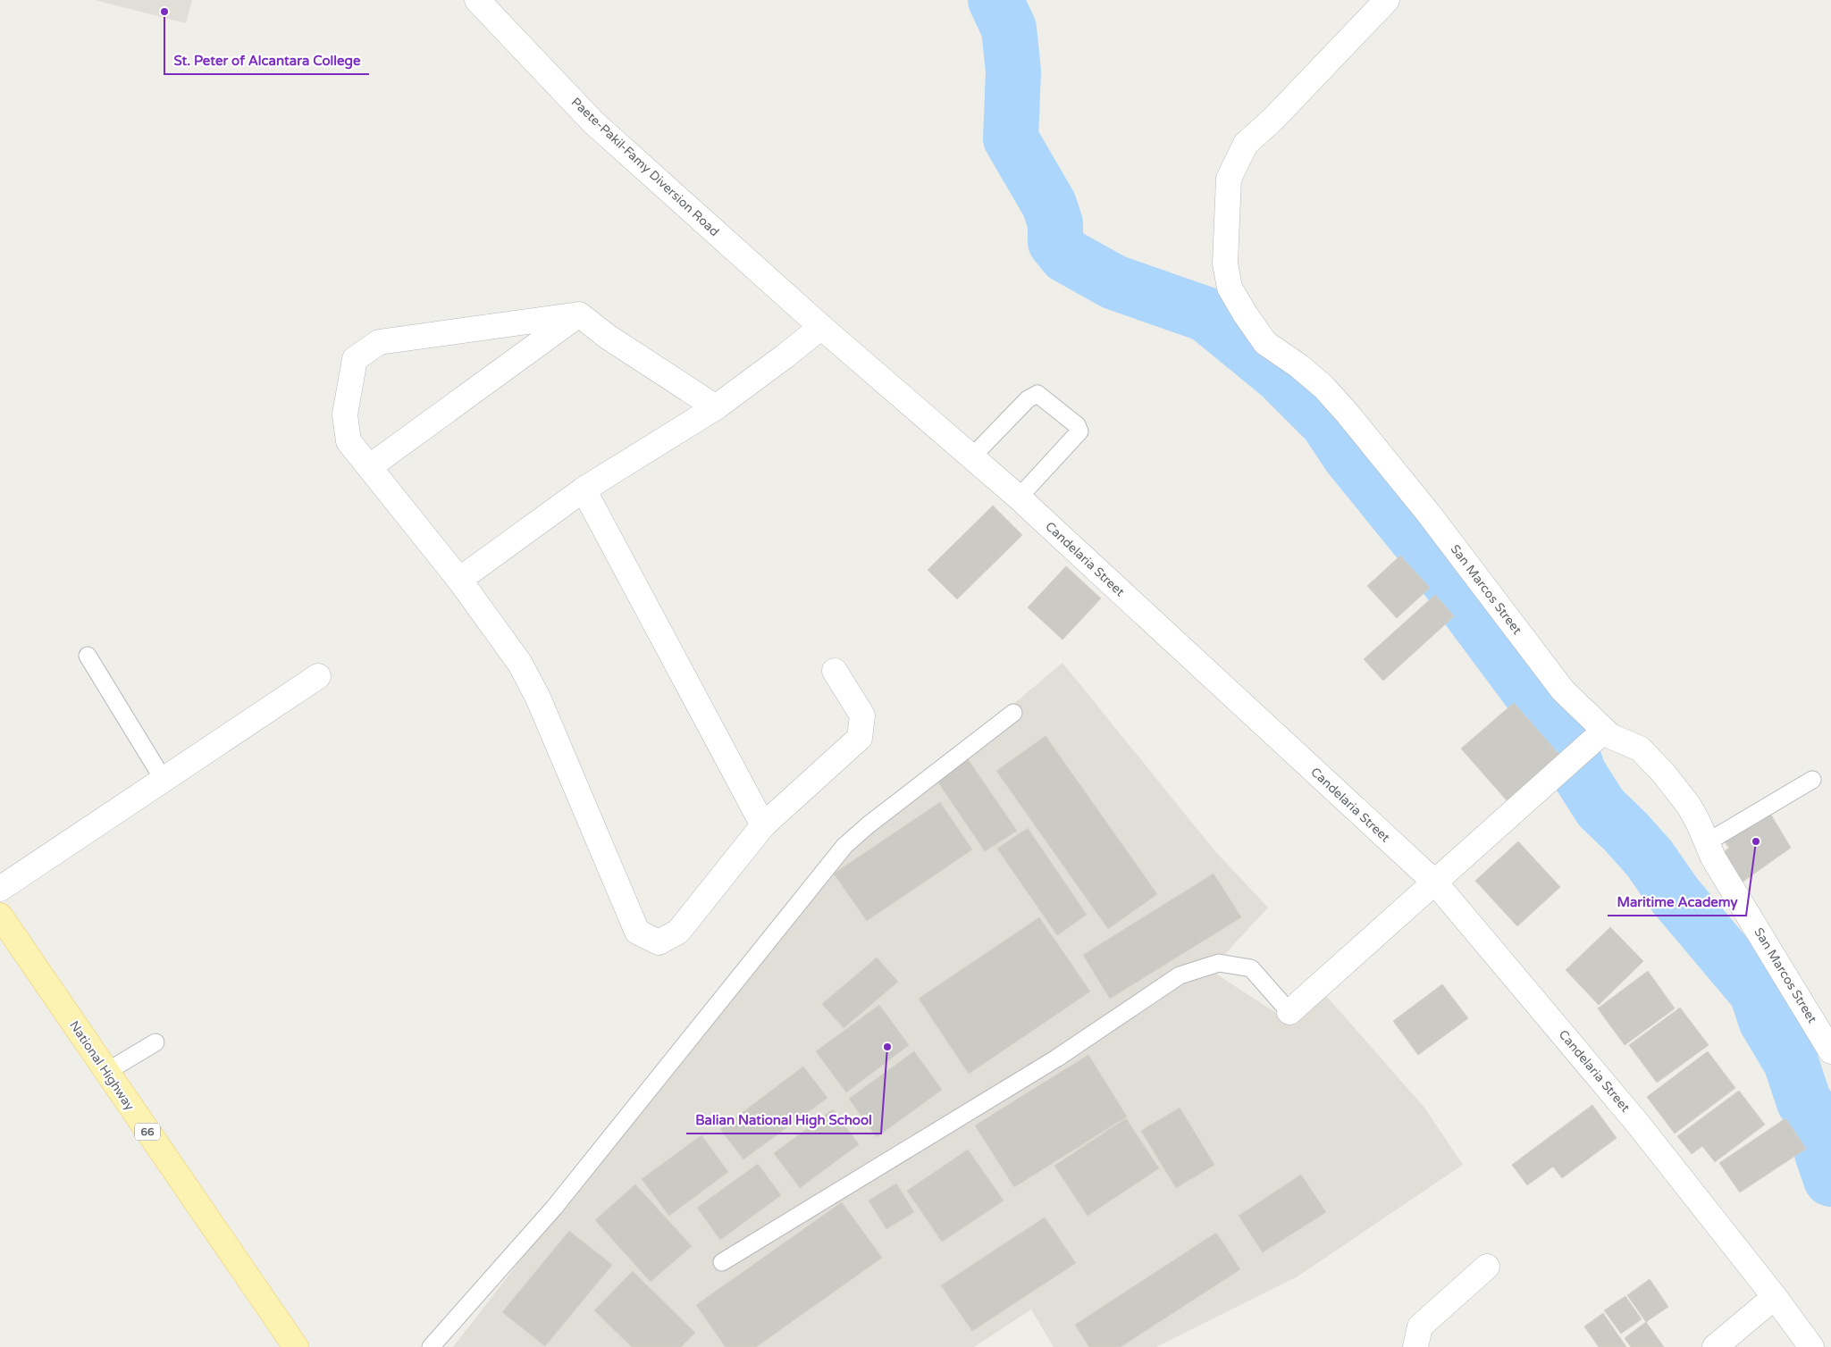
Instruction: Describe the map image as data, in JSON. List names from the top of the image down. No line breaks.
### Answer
{"streets":{"main road":["National Highway","66"],"street":["Paete-Pakil-Famy Diversion Road","Candelaria Street","San Marcos Street"]},"crossings":[["Paete-Pakil-Famy Diversion Road","Candelaria Street"]],"places":["St. Peter of Alcantara College","Maritime Academy","Balian National High School"]}
